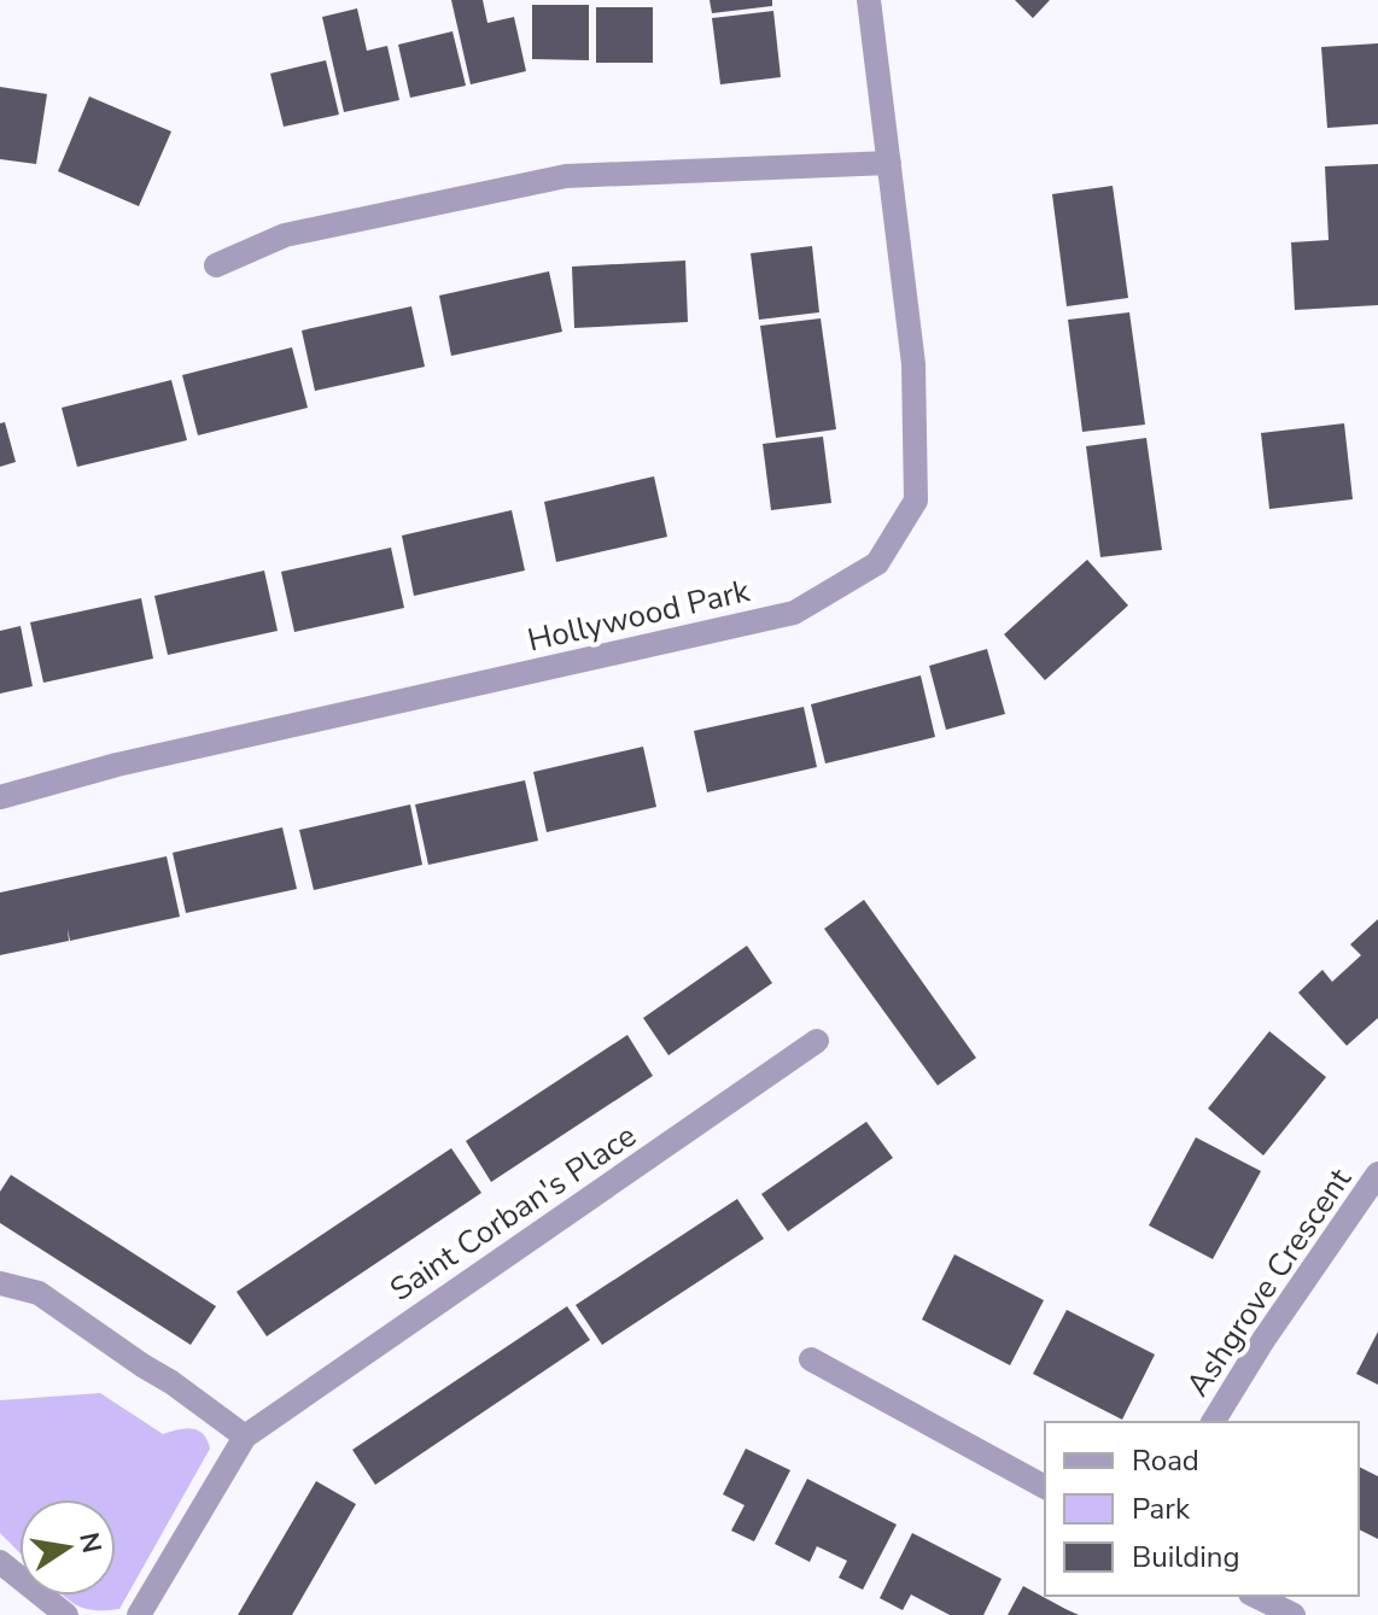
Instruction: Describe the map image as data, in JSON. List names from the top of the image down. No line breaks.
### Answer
{"streets":{"street":["Hollywood Park","Saint Corban's Place","Ashgrove Crescent"]},"legend":["Road","Park","Building"],"north":"right"}
